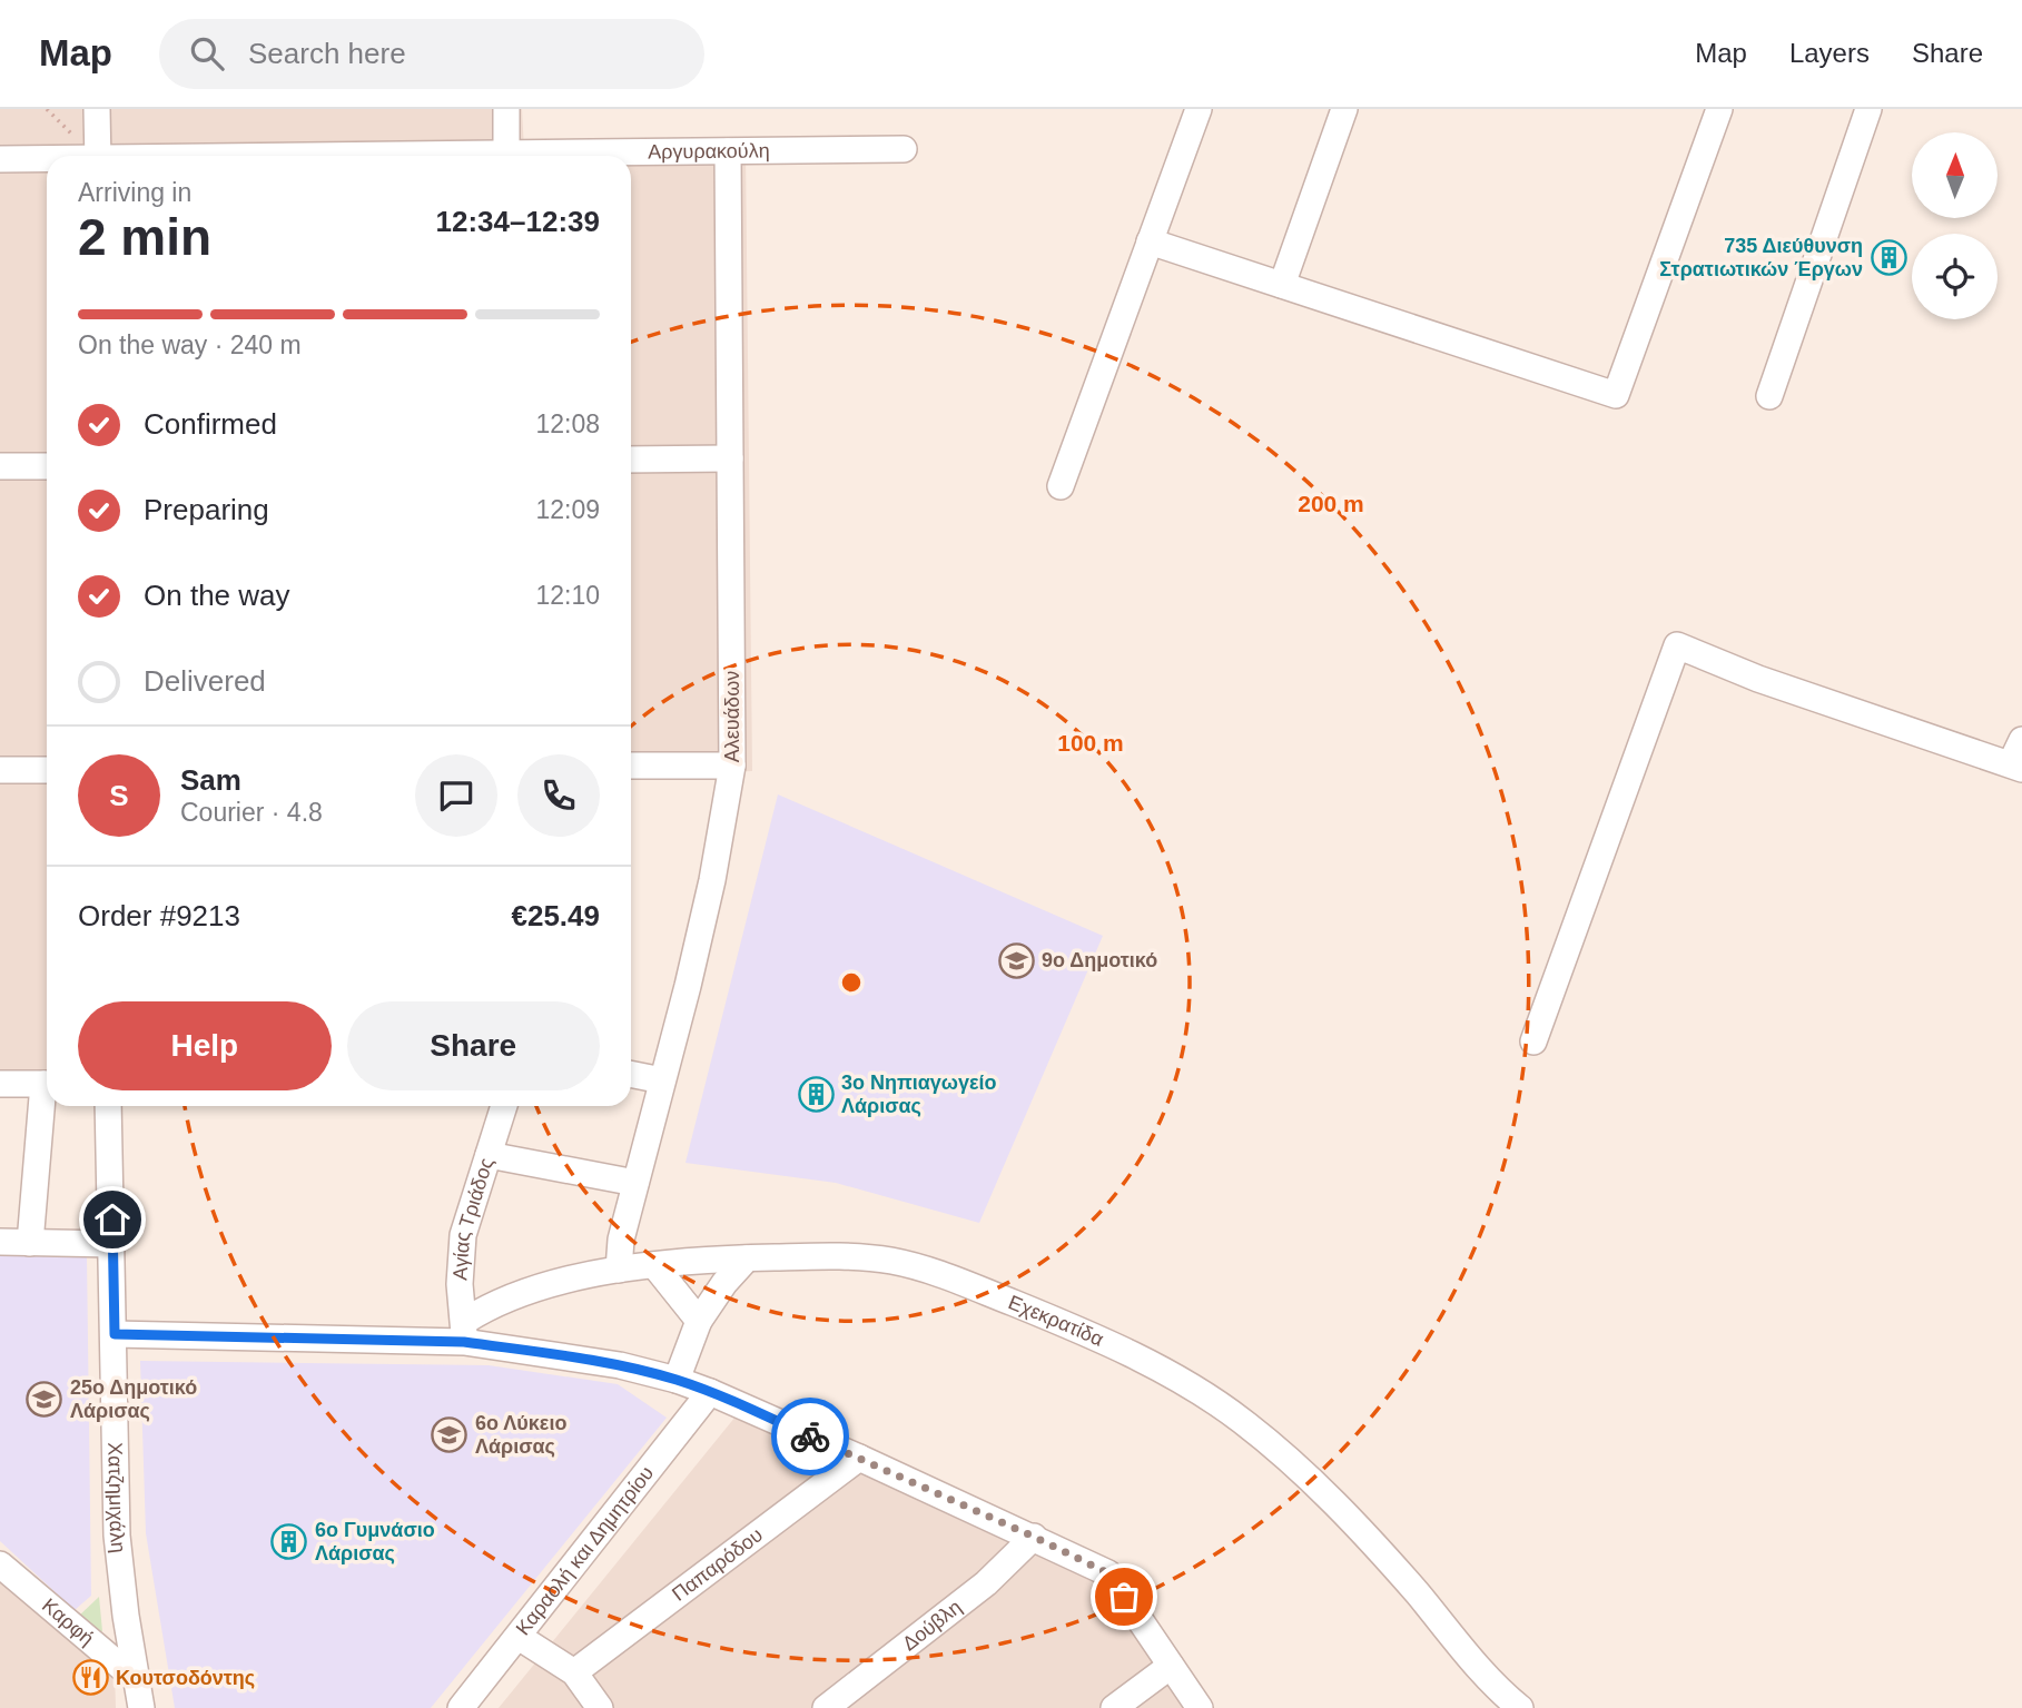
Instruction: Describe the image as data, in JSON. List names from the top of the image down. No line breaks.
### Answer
{"streets":{"street":["Αργυρακούλη","Αλευάδων","Αγίας Τριάδος","Εχεκρατίδα","Χατζημιχάλη","Καραολή και Δημητρίου","Παπαρόδου","Καρφή","Δούβλη"]},"crossings":[["Αργυρακούλη","Αλευάδων"],["Αλευάδων","Εχεκρατίδα"],["Αγίας Τριάδος","Εχεκρατίδα"],["Χατζημιχάλη","Καρφή"]],"places":{"building":["735 Διεύθυνση Στρατιωτικών Έργων","3o Νηπιαγωγείο Λάρισας","6ο Γυμνάσιο Λάρισας"],"school or university":["9ο Δημοτικό","25ο Δημοτικό Λάρισας","6ο Λύκειο Λάρισας"],"restaurant":["Κουτσοδόντης"]},"north":"top","page":{"header":"Map","search":"Search here","nav":["Map","Layers","Share"],"heading":["2 min","Arriving in","12:34–12:39"],"panel":["Sam","Courier · 4.8","Order #9213","€25.49"],"bar":"On the way · 240 m","list":[["Confirmed","12:08"],["Preparing","12:09"],["On the way","12:10"],"Delivered"],"round":"S","buttons":["Help","Share"]},"rings":["200 m","100 m"]}
